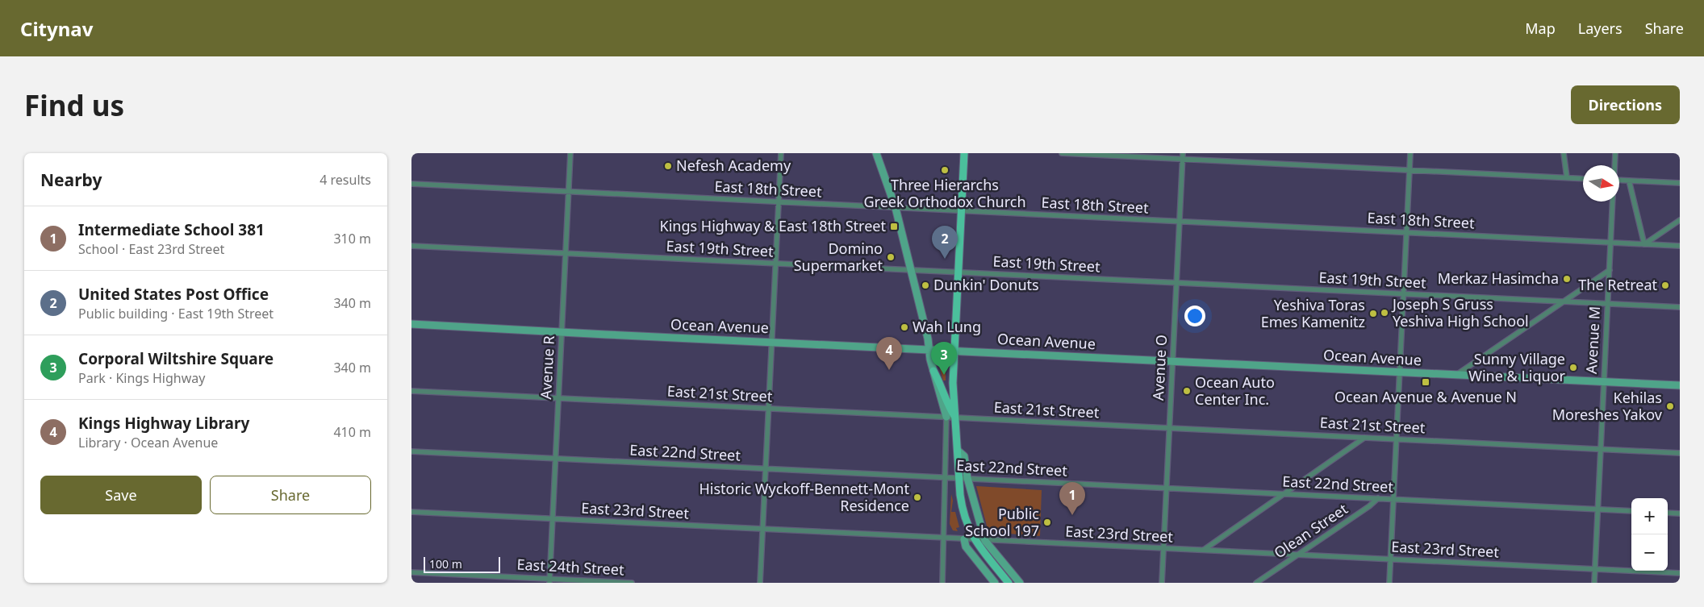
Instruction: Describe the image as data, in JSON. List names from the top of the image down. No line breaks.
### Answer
{"streets":{"main road":["Ocean Avenue"],"street":["East 18th Street","East 19th Street","Avenue M","Avenue R","Avenue O","East 21st Street","East 22nd Street","East 23rd Street","Olean Street","East 24th Street"]},"crossings":[["East 18th Street","Avenue M"],["East 18th Street","Avenue R"],["East 18th Street","Avenue O"],["East 19th Street","Avenue M"],["East 19th Street","Avenue R"],["East 19th Street","Avenue O"],["Ocean Avenue","Avenue M"],["Ocean Avenue","Avenue R"],["Ocean Avenue","Avenue O"],["Avenue M","East 21st Street"],["Avenue M","East 22nd Street"],["Avenue M","East 23rd Street"],["Avenue R","East 21st Street"],["Avenue R","East 22nd Street"],["Avenue R","East 23rd Street"],["Avenue R","East 24th Street"],["Avenue O","East 21st Street"],["Avenue O","East 22nd Street"],["Avenue O","East 23rd Street"],["East 22nd Street","Olean Street"],["East 23rd Street","Olean Street"]],"places":{"other":["Nefesh Academy","Three Hierarchs Greek Orthodox Church","Domino Supermarket","Merkaz Hasimcha","Dunkin' Donuts","The Retreat","Joseph S Gruss Yeshiva High School","Yeshiva Toras Emes Kamenitz","Wah Lung","Sunny Village Wine & Liquor","Ocean Auto Center Inc.","Kehilas Moreshes Yakov","Historic Wyckoff-Bennett-Mont Residence","Public School 197"],"transit":["Kings Highway & East 18th Street","Ocean Avenue & Avenue N"]},"scale_bar":"100 m","north":"right","page":{"header":"Citynav","nav":["Map","Layers","Share"],"buttons":["Directions",["Save","Share"]],"title":"Find us","heading":["Nearby","4 results"],"list":[{"mark":"1","name":"Intermediate School 381","note":"School · East 23rd Street","value":"310 m"},{"mark":"2","name":"United States Post Office","note":"Public building · East 19th Street","value":"340 m"},{"mark":"3","name":"Corporal Wiltshire Square","note":"Park · Kings Highway","value":"340 m"},{"mark":"4","name":"Kings Highway Library","note":"Library · Ocean Avenue","value":"410 m"}],"pins":["2","4","3","1"],"map_buttons":["+","−"],"scale":"100 m"}}
